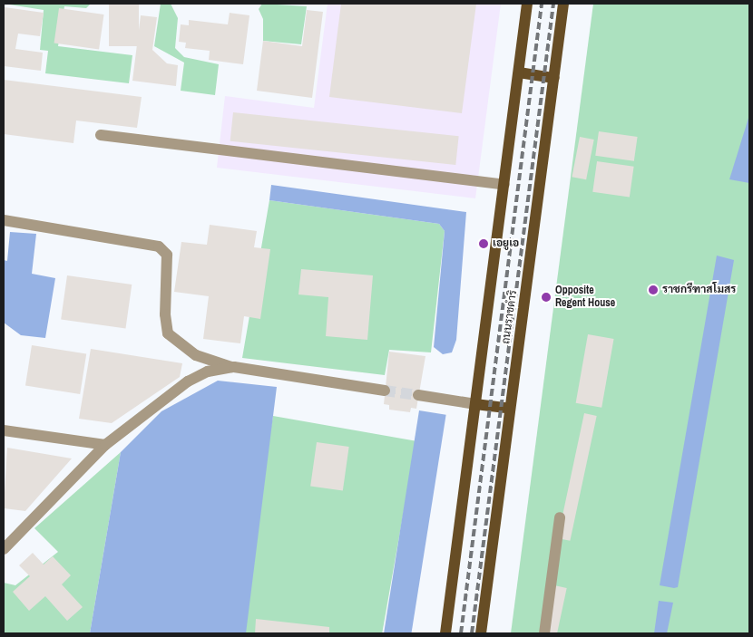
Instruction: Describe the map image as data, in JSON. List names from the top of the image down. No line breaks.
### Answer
{"streets":{"main road":["ถนนราชดำริ"]},"places":["เอยูเอ","ราชกรีฑาสโมสร","Opposite Regent House"]}
